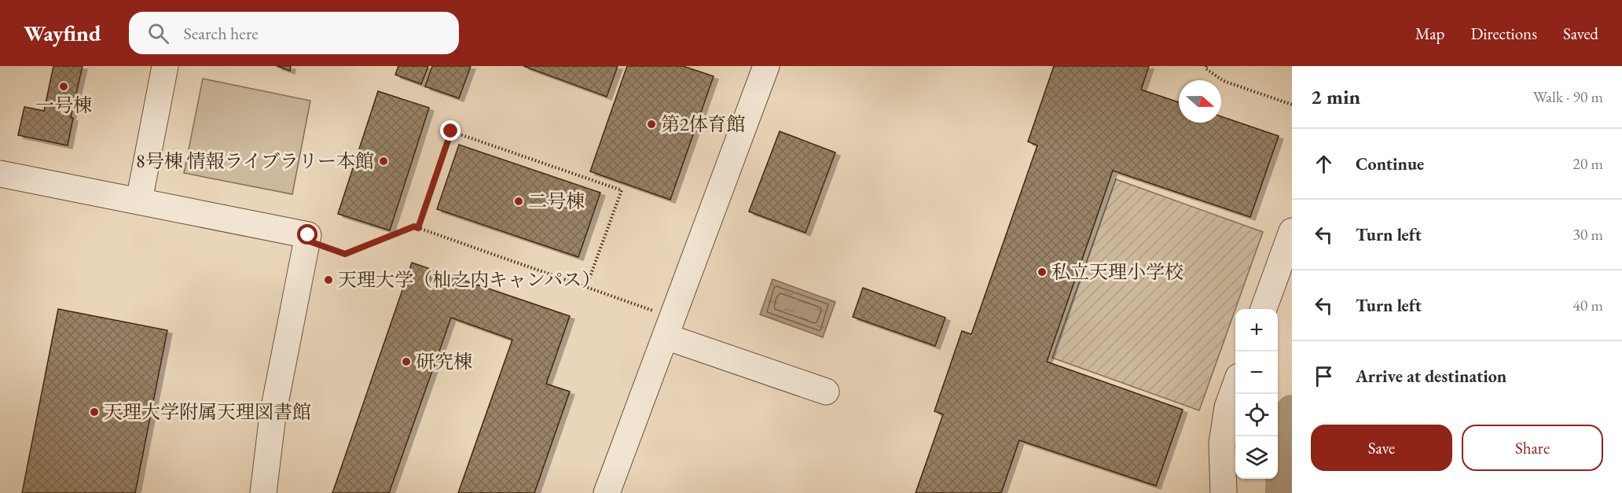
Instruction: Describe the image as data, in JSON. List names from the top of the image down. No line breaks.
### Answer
{"places":["一号棟","第2体育館","8号棟 情報ライブラリー本館","二号棟","私立天理小学校","天理大学（杣之内キャンパス）","研究棟","天理大学附属天理図書館"],"north":"right","page":{"header":"Wayfind","search":"Search here","nav":["Map","Directions","Saved"],"heading":["2 min","Walk · 90 m"],"list":[["Continue","20 m"],["Turn left","30 m"],["Turn left","40 m"],"Arrive at destination"],"map_buttons":["+","−"],"buttons":["Save","Share"]}}
